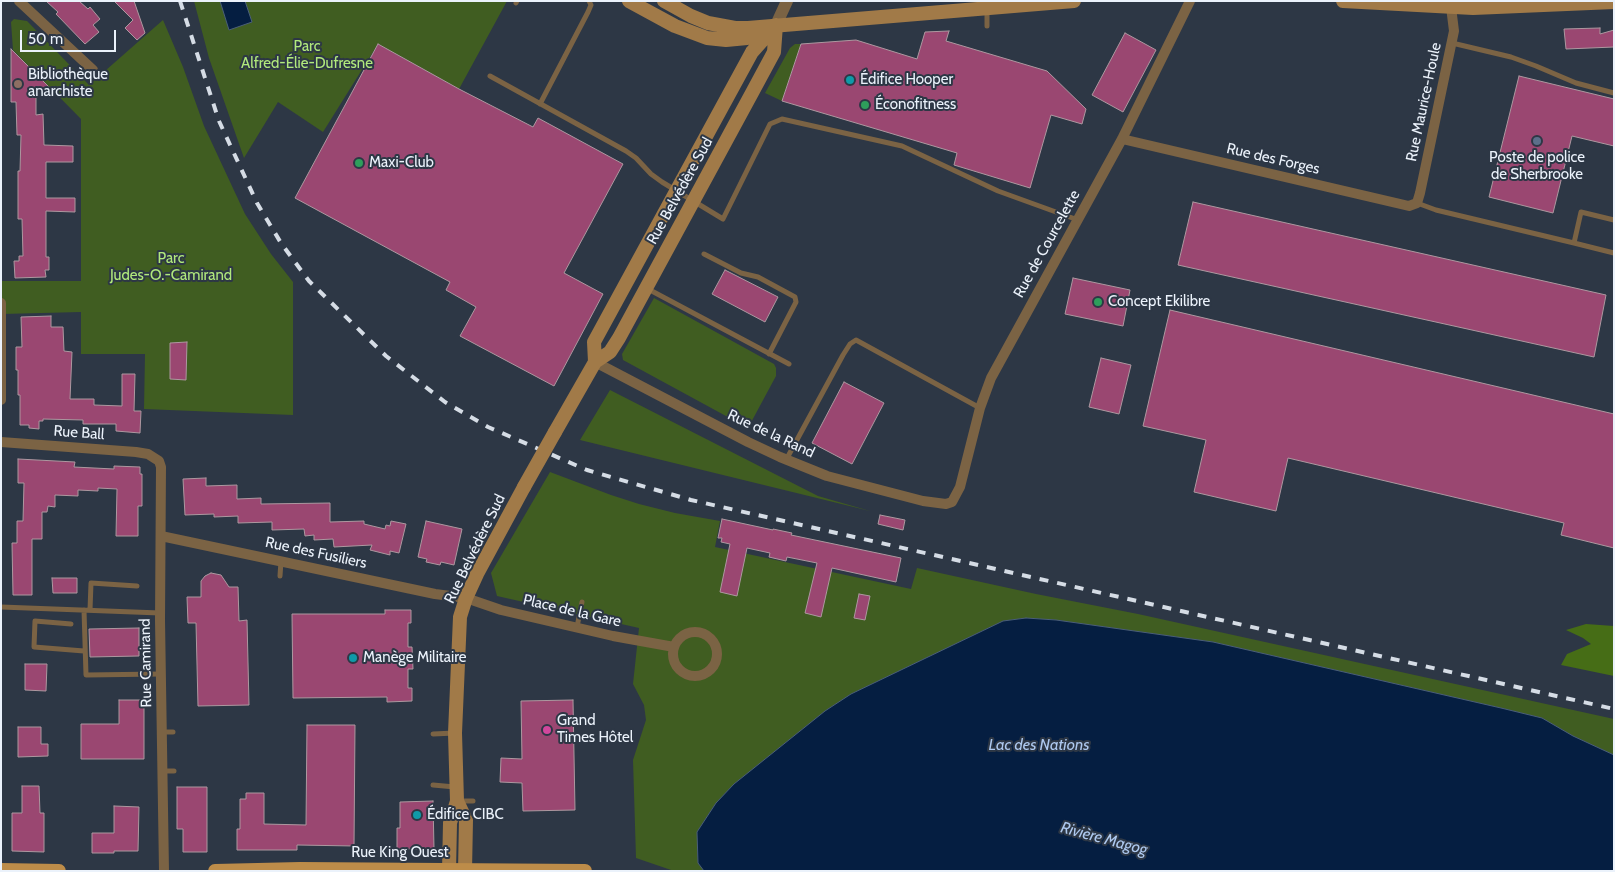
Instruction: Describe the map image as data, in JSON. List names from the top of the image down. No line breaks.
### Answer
{"streets":{"main road":["Rue Belvédère Sud","Rue King Ouest"],"street":["Rue Maurice-Houle","Rue des Forges","Rue de Courcelette","Rue Ball","Rue de la Rand","Rue des Fusiliers","Place de la Gare","Rue Camirand"]},"crossings":[["Rue Maurice-Houle","Rue des Forges"],["Rue des Forges","Rue de Courcelette"],["Rue Belvédère Sud","Rue de la Rand"],["Rue Belvédère Sud","Rue des Fusiliers"],["Rue Belvédère Sud","Place de la Gare"],["Rue Belvédère Sud","Rue King Ouest"],["Rue de Courcelette","Rue de la Rand"],["Rue Ball","Rue Camirand"],["Rue des Fusiliers","Place de la Gare"],["Rue des Fusiliers","Rue Camirand"]],"water":["Lac des Nations","Rivière Magog"],"parks":["Parc Alfred-Élie-Dufresne","Parc Judes-O.-Camirand"],"places":["Édifice Hooper","Bibliothèque anarchiste","Éconofitness","Poste de police de Sherbrooke","Maxi-Club","Concept Ekilibre","Manège Militaire","Grand Times Hôtel","Édifice CIBC"],"scale_bar":"50 m"}
